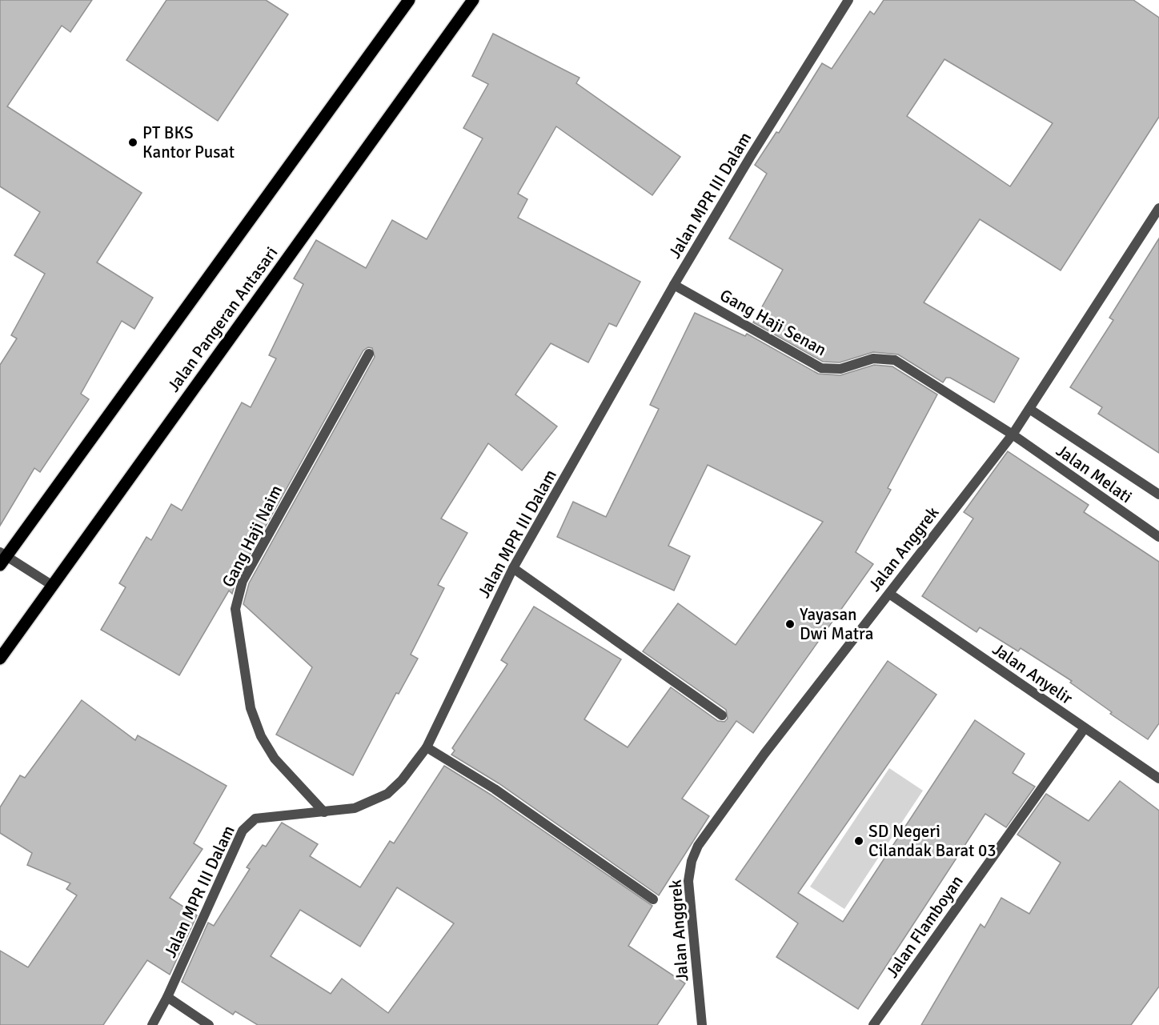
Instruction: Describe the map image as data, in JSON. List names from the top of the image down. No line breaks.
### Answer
{"streets":{"main road":["Jalan Pangeran Antasari"],"street":["Jalan MPR III Dalam","Gang Haji Senan","Jalan Melati","Gang Haji Naim","Jalan Anggrek","Jalan Anyelir","Jalan Flamboyan"]},"crossings":[["Jalan MPR III Dalam","Gang Haji Senan"],["Jalan MPR III Dalam","Gang Haji Naim"],["Jalan MPR III Dalam","Jalan Anggrek"],["Gang Haji Senan","Jalan Melati"],["Gang Haji Senan","Jalan Anggrek"],["Jalan Melati","Jalan Anggrek"],["Jalan Anggrek","Jalan Anyelir"],["Jalan Anyelir","Jalan Flamboyan"]],"places":["PT BKS Kantor Pusat","Yayasan Dwi Matra","SD Negeri Cilandak Barat 03"]}
